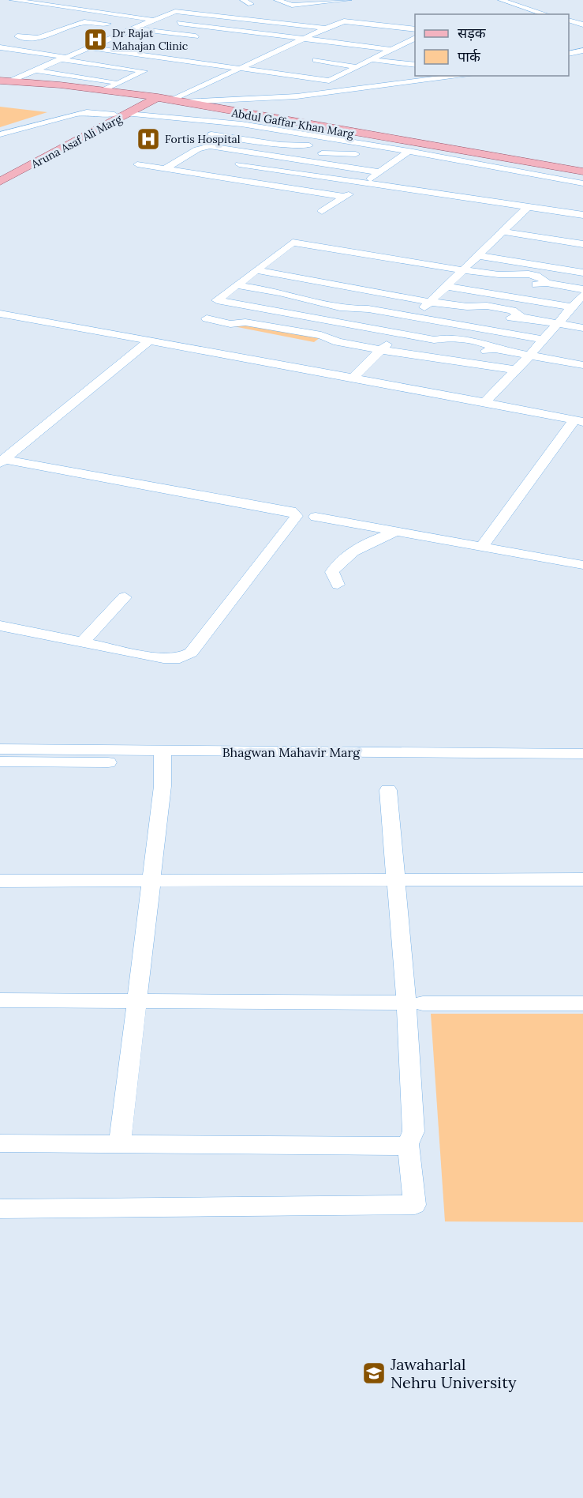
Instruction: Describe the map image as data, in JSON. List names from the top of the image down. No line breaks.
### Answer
{"streets":{"main road":["Abdul Gaffar Khan Marg","Aruna Asaf Ali Marg"],"street":["Bhagwan Mahavir Marg"]},"crossings":[["Abdul Gaffar Khan Marg","Aruna Asaf Ali Marg"]],"places":{"hospital":["Dr Rajat Mahajan Clinic","Fortis Hospital"],"school or university":["Jawaharlal Nehru University"]},"legend":["सड़क","पार्क"]}
